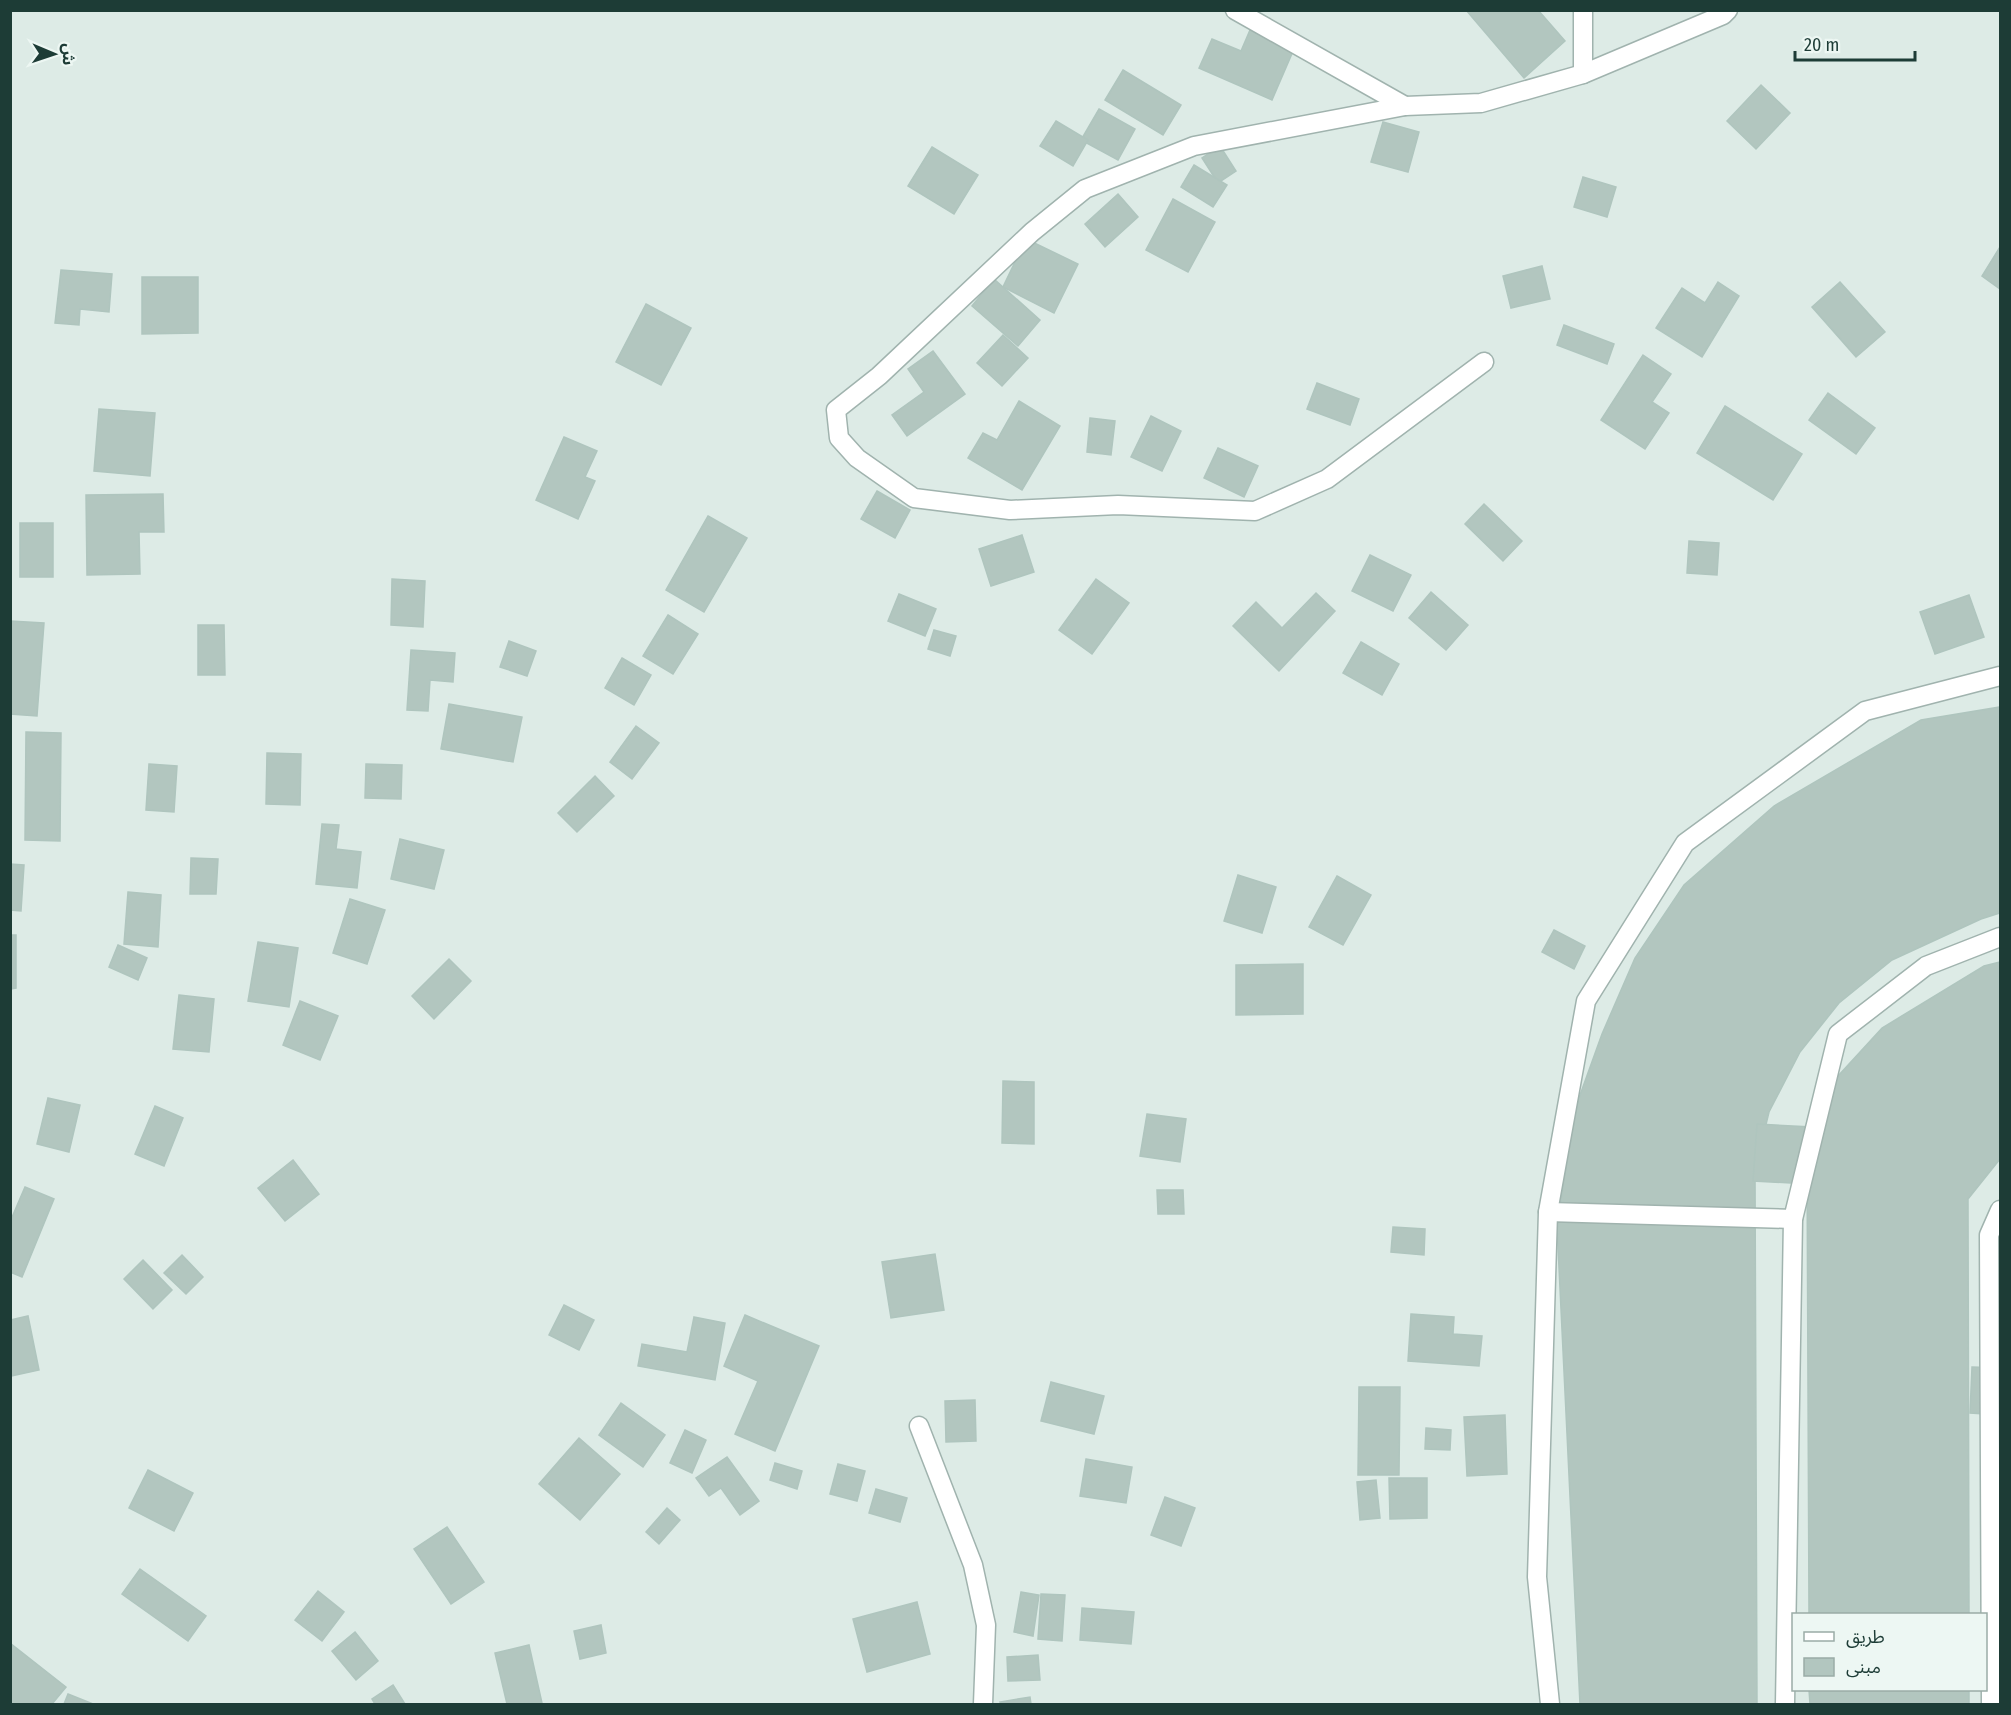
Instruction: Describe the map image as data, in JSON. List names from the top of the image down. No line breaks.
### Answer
{"legend":["طريق","مبنى"],"scale_bar":"20 m","north":"right"}
